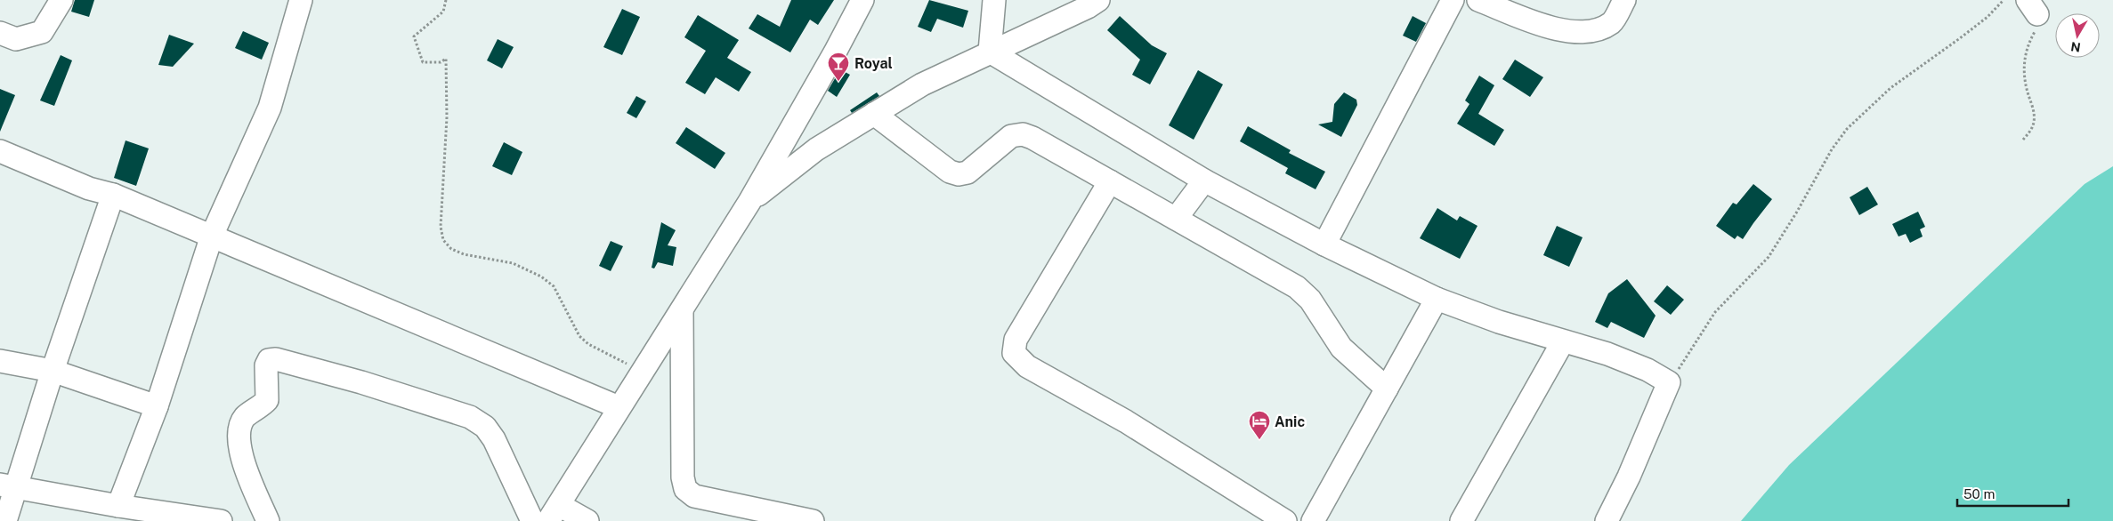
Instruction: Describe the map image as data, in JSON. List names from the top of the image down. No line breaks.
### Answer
{"places":{"bar":["Royal"],"hotel":["Anic"]},"scale_bar":"50 m","north":"bottom"}
